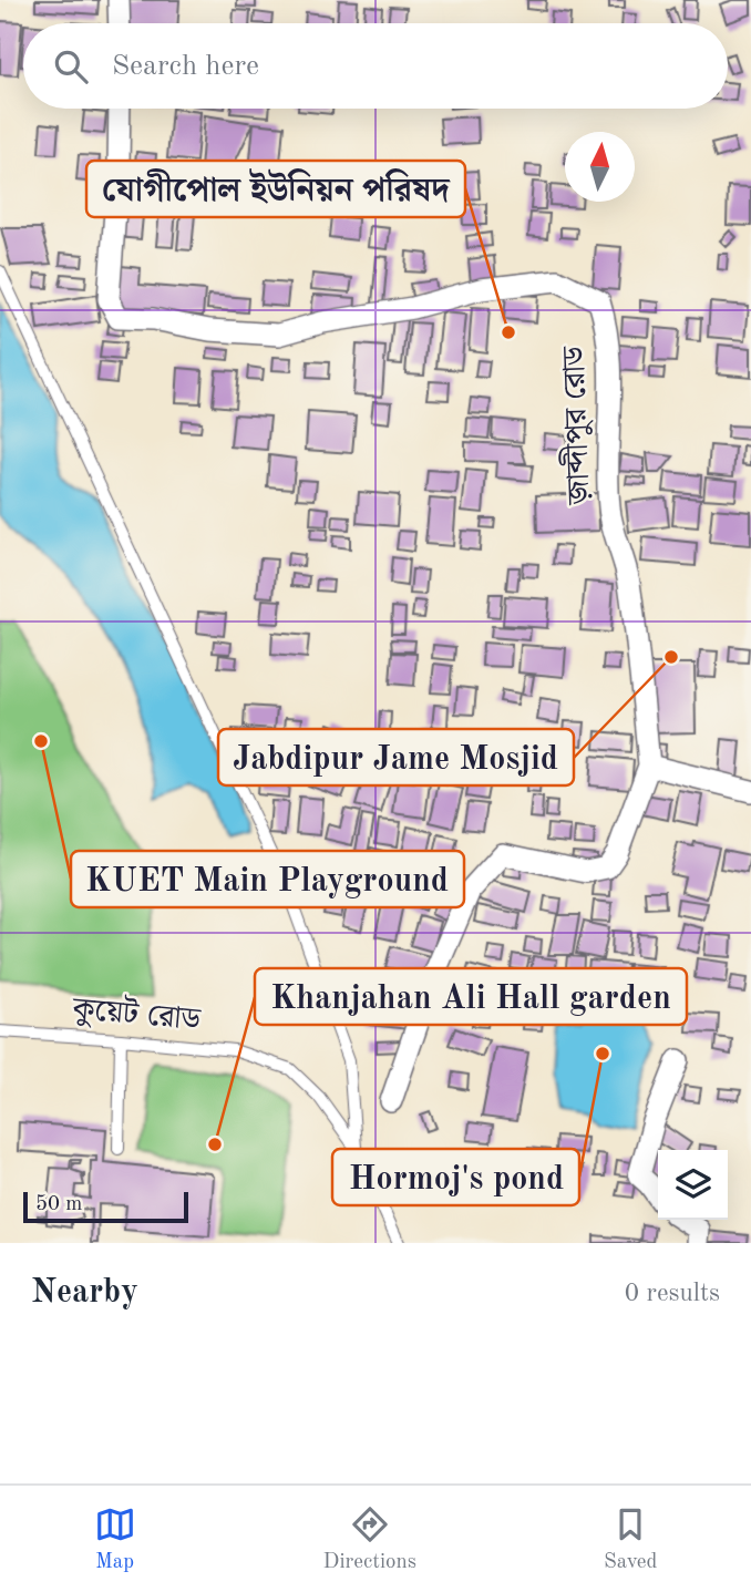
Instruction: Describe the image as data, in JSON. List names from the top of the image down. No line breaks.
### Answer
{"streets":{"street":["জ়াব্দীপুর রোড"],"lane":["কুয়েট রোড"]},"places":["যোগীপোল ইউনিয়ন পরিষদ","Jabdipur Jame Mosjid","KUET Main Playground","Hormoj's pond","Khanjahan Ali Hall garden"],"scale_bar":"50 m","north":"top","page":{"search":"Search here","scale":"50 m","heading":["Nearby","0 results"],"nav":["Map","Directions","Saved"]}}
